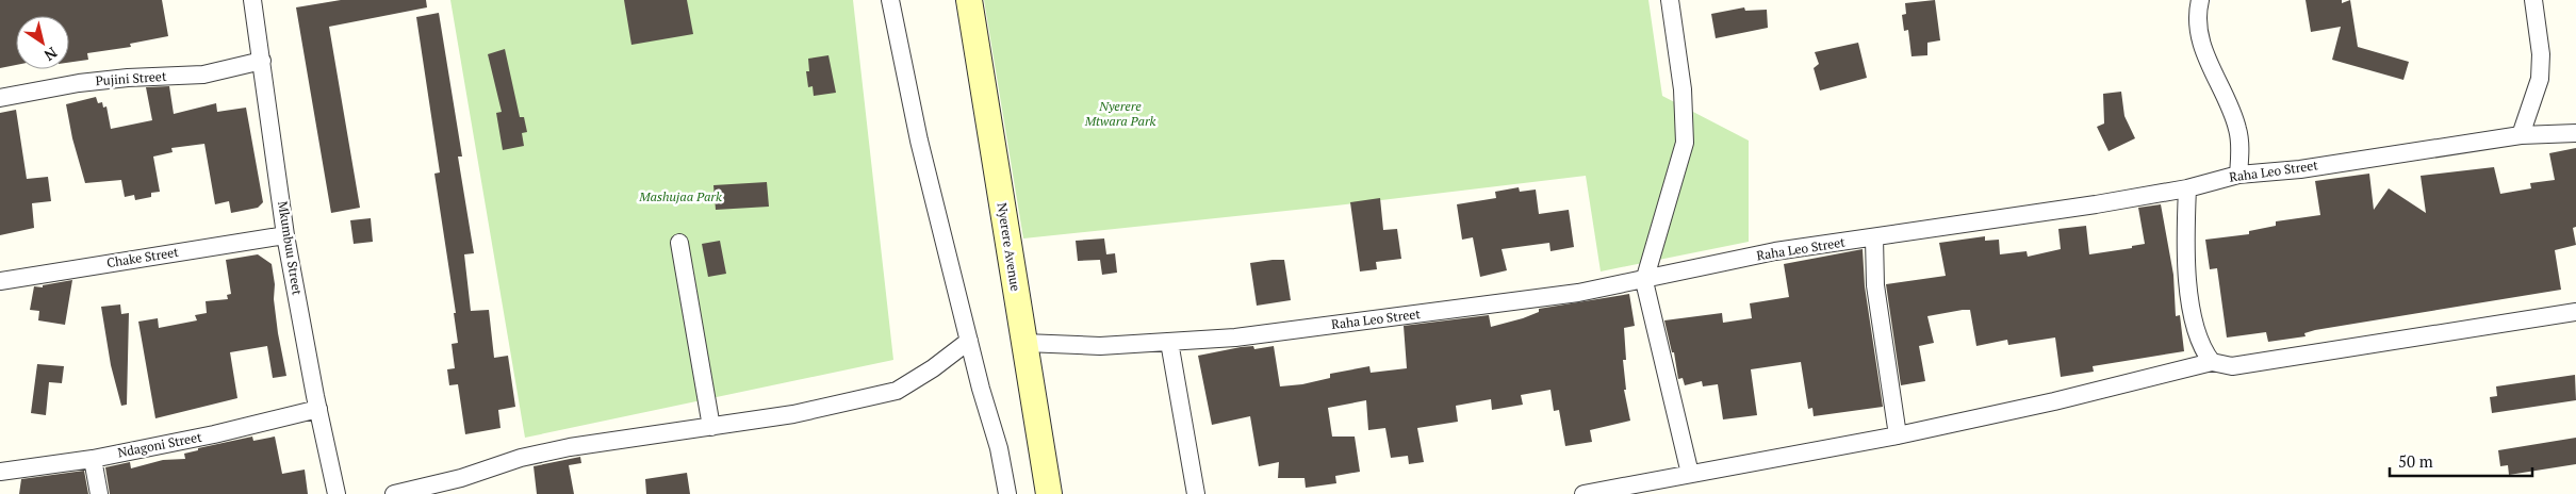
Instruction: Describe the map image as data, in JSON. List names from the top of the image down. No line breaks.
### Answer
{"streets":{"street":["Pujini Street","Raha Leo Street","Nyerere Avenue","Mkumbuu Street","Chake Street","Ndagoni Street"]},"crossings":[["Pujini Street","Mkumbuu Street"],["Raha Leo Street","Nyerere Avenue"],["Mkumbuu Street","Chake Street"],["Mkumbuu Street","Ndagoni Street"]],"parks":["Nyerere Mtwara Park","Mashujaa Park"],"scale_bar":"50 m","north":"bottom right"}
